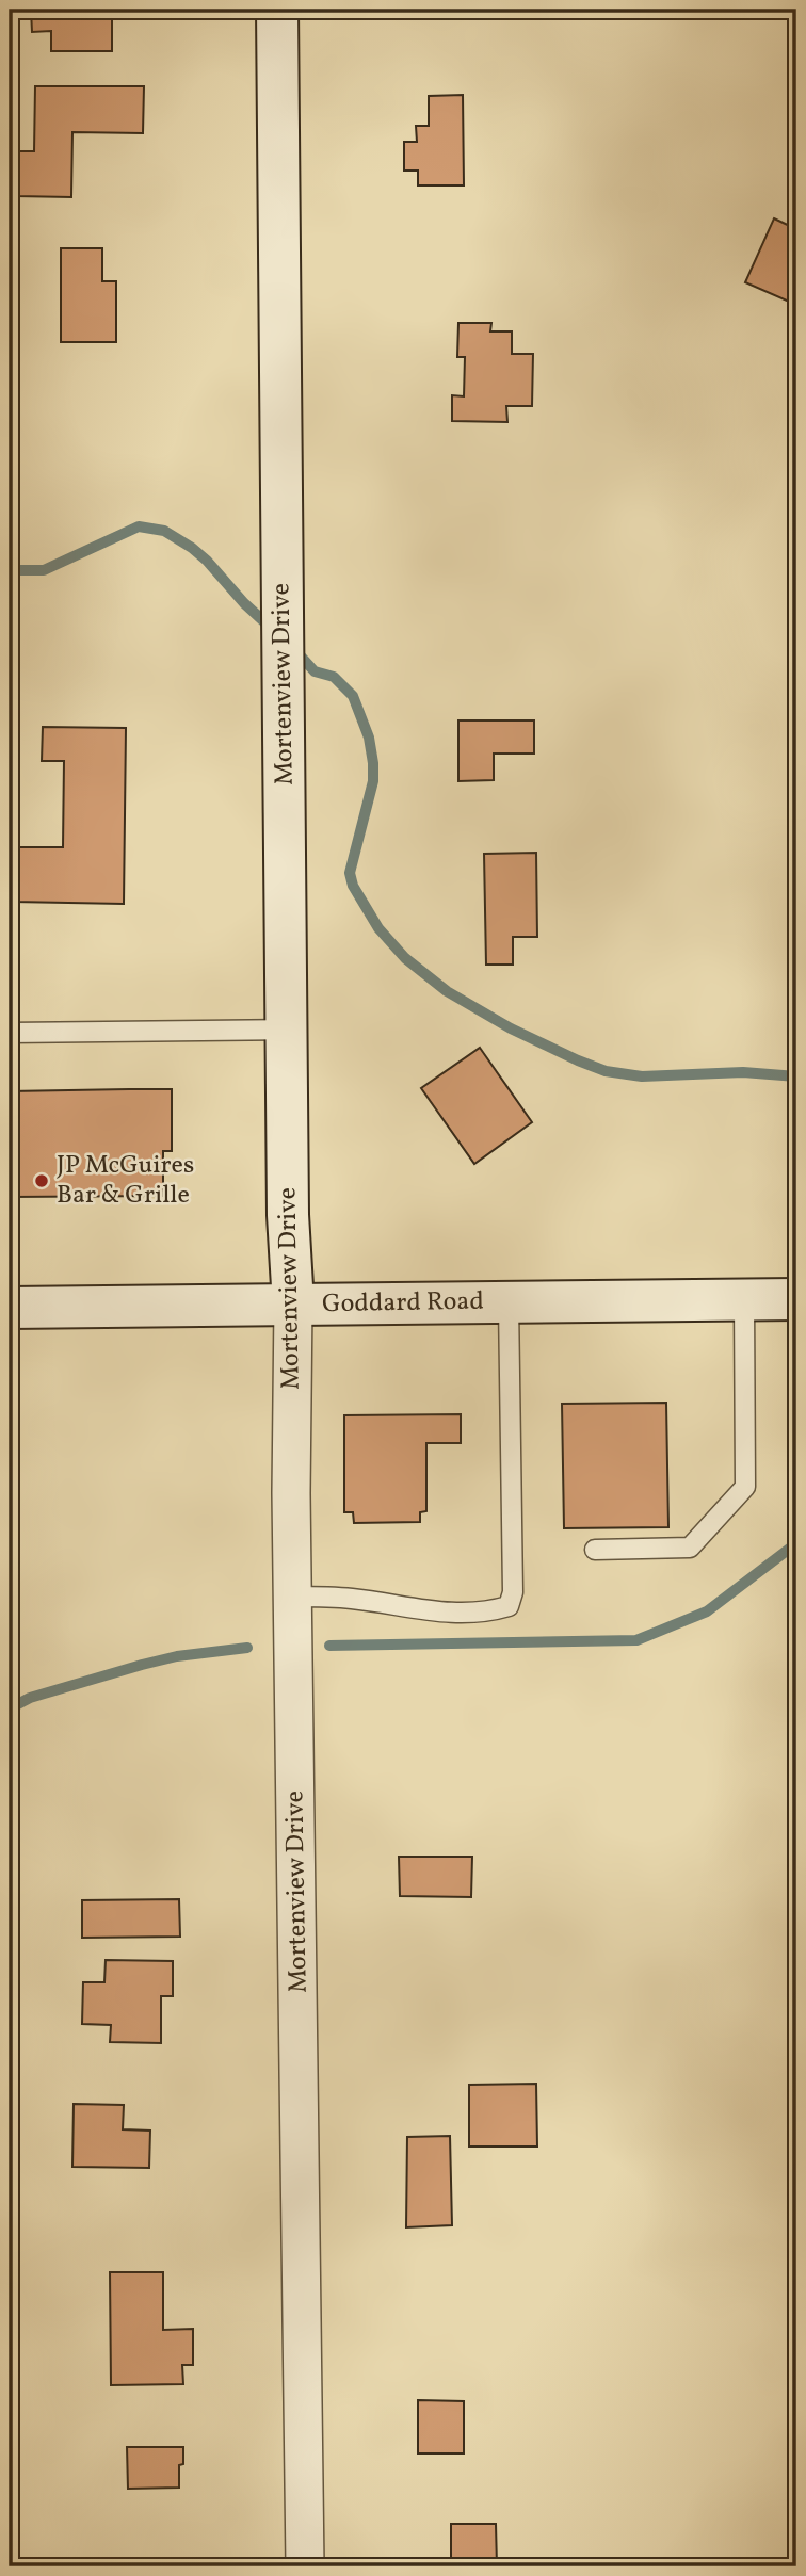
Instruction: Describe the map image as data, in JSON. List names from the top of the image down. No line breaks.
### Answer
{"streets":{"street":["Mortenview Drive","Goddard Road"]},"crossings":[["Mortenview Drive","Goddard Road"]],"places":["JP McGuires Bar & Grille"]}
